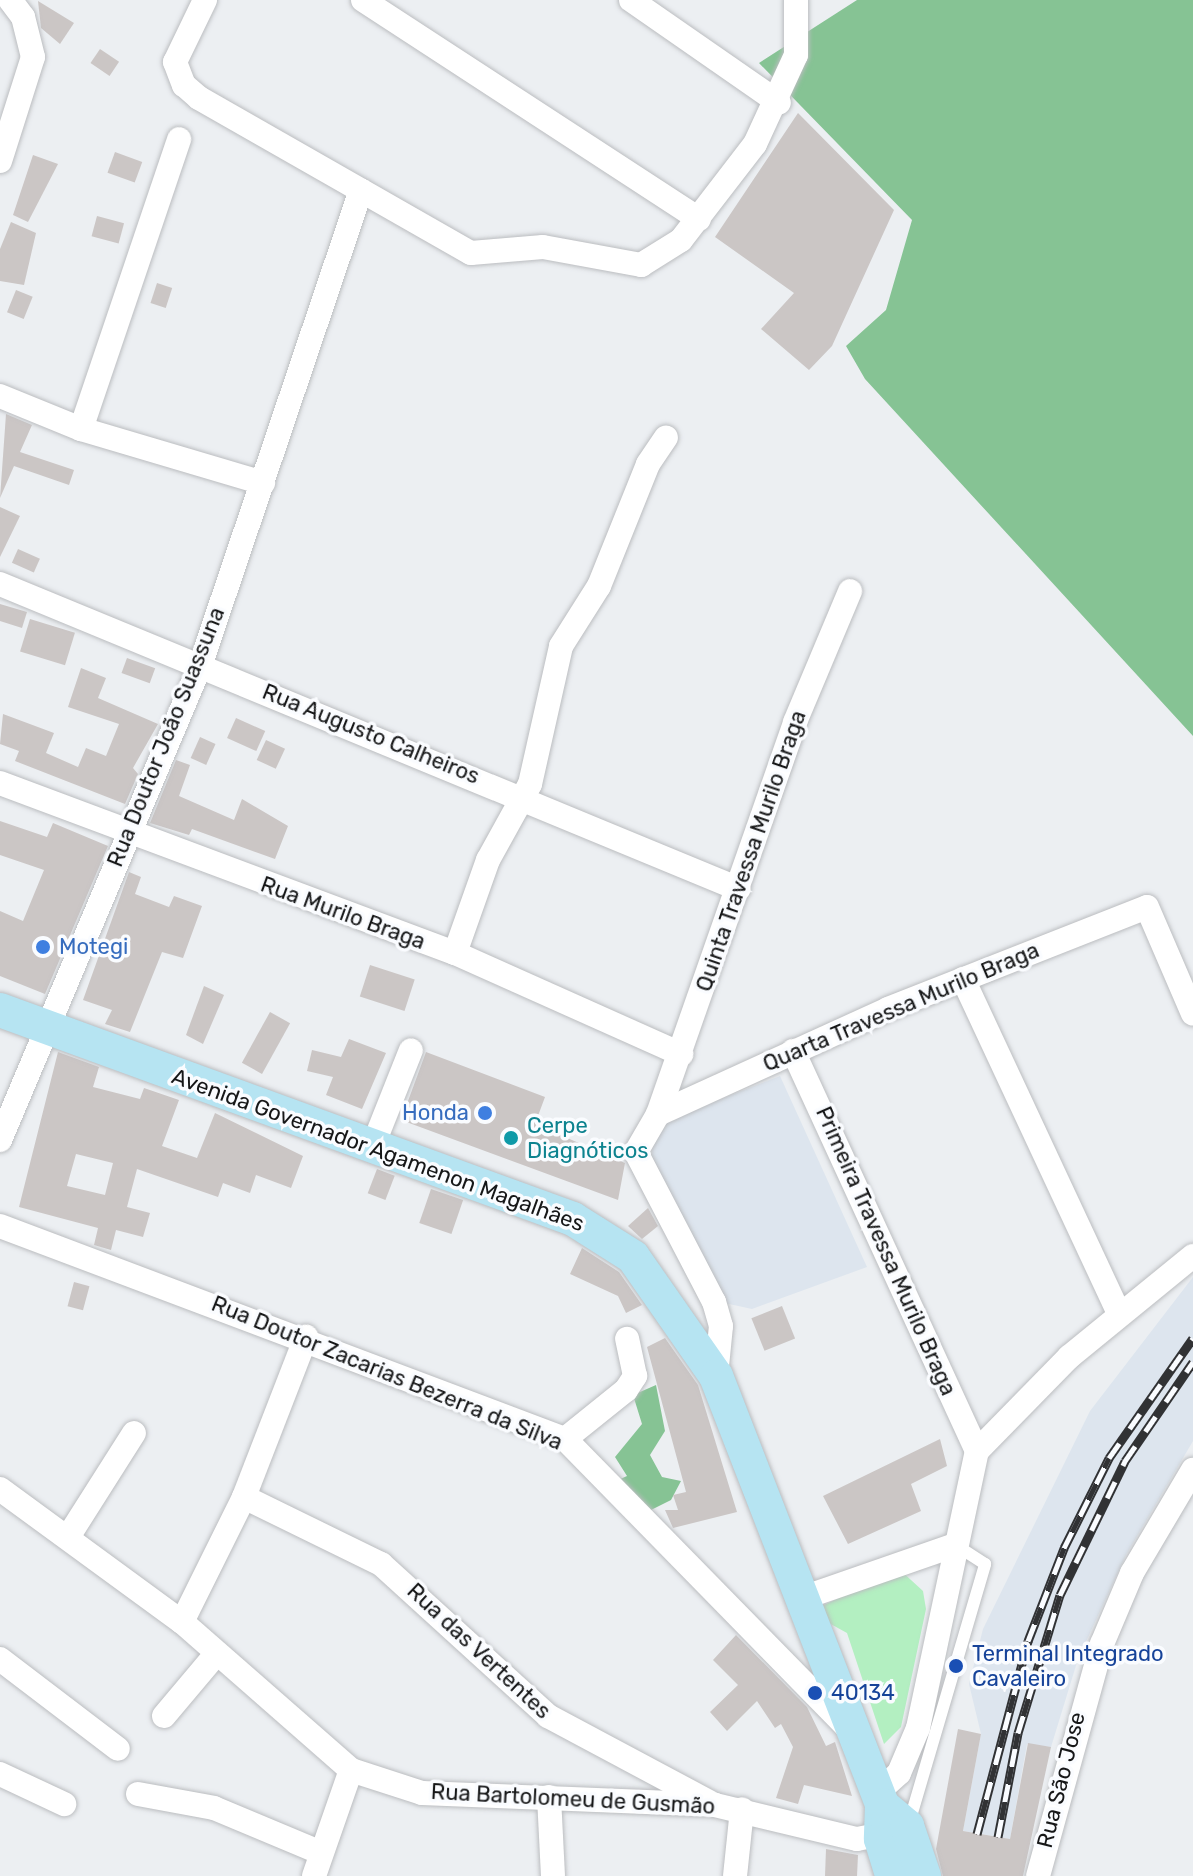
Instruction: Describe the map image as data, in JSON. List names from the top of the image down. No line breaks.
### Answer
{"streets":{"main road":["Avenida Governador Agamenon Magalhães"],"street":["Rua Augusto Calheiros","Rua Doutor João Suassuna","Quinta Travessa Murilo Braga","Rua Murilo Braga","Quarta Travessa Murilo Braga","Primeira Travessa Murilo Braga","Rua Doutor Zacarias Bezerra da Silva","Rua das Vertentes","Rua São Jose","Rua Bartolomeu de Gusmão"]},"crossings":[["Rua Augusto Calheiros","Rua Doutor João Suassuna"],["Rua Augusto Calheiros","Quinta Travessa Murilo Braga"],["Rua Doutor João Suassuna","Rua Murilo Braga"],["Rua Doutor João Suassuna","Avenida Governador Agamenon Magalhães"],["Quinta Travessa Murilo Braga","Rua Murilo Braga"],["Quinta Travessa Murilo Braga","Quarta Travessa Murilo Braga"],["Quinta Travessa Murilo Braga","Avenida Governador Agamenon Magalhães"],["Quarta Travessa Murilo Braga","Primeira Travessa Murilo Braga"],["Avenida Governador Agamenon Magalhães","Rua Doutor Zacarias Bezerra da Silva"],["Avenida Governador Agamenon Magalhães","Rua Bartolomeu de Gusmão"],["Rua das Vertentes","Rua Bartolomeu de Gusmão"]],"places":["Motegi","Honda","Cerpe Diagnóticos","Terminal Integrado Cavaleiro","40134"]}
